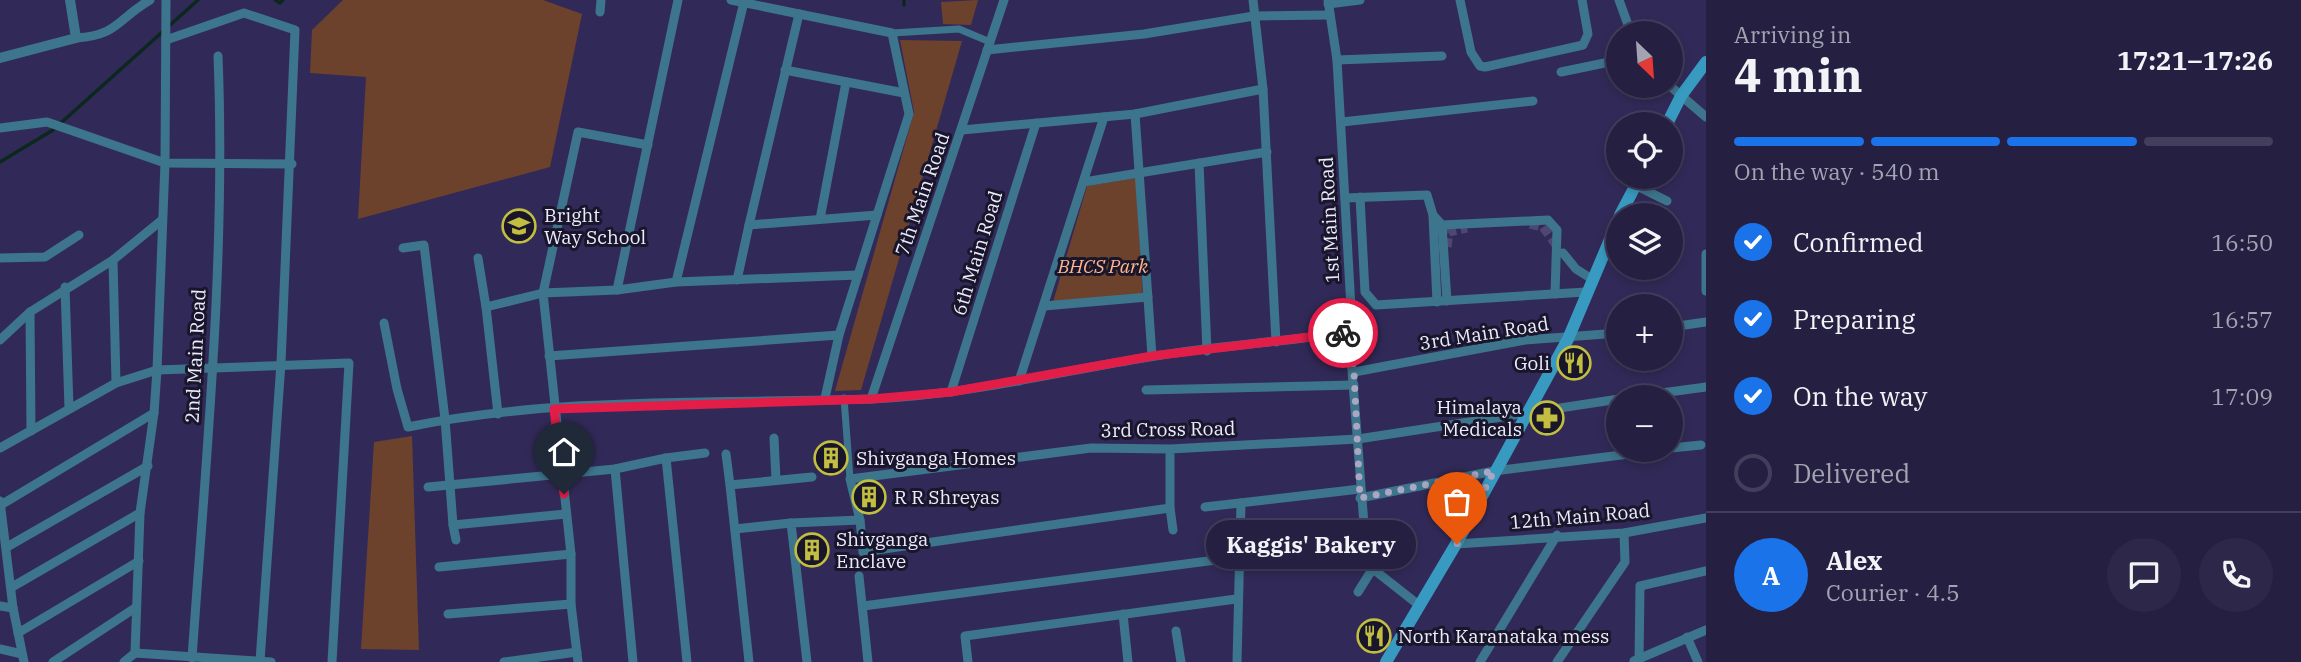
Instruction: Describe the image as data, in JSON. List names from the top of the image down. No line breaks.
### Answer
{"streets":{"street":["7th Main Road","1st Main Road","6th Main Road","3rd Main Road","2nd Main Road","3rd Cross Road","12th Main Road"]},"crossings":[["1st Main Road","3rd Main Road"],["1st Main Road","3rd Cross Road"]],"parks":["BHCS Park"],"places":{"school or university":["Bright Way School"],"restaurant":["Goli","North Karanataka mess"],"pharmacy":["Himalaya Medicals"],"building":["Shivganga Homes","R R Shreyas","Shivganga Enclave"],"other":["Kaggis' Bakery"]},"north":"bottom right","page":{"heading":["4 min","Arriving in","17:21–17:26"],"panel":["Alex","Courier · 4.5"],"map_buttons":["+","−"],"bar":"On the way · 540 m","list":[["Confirmed","16:50"],["Preparing","16:57"],["On the way","17:09"],"Delivered"],"bubble":"Kaggis' Bakery","round":"A"}}
